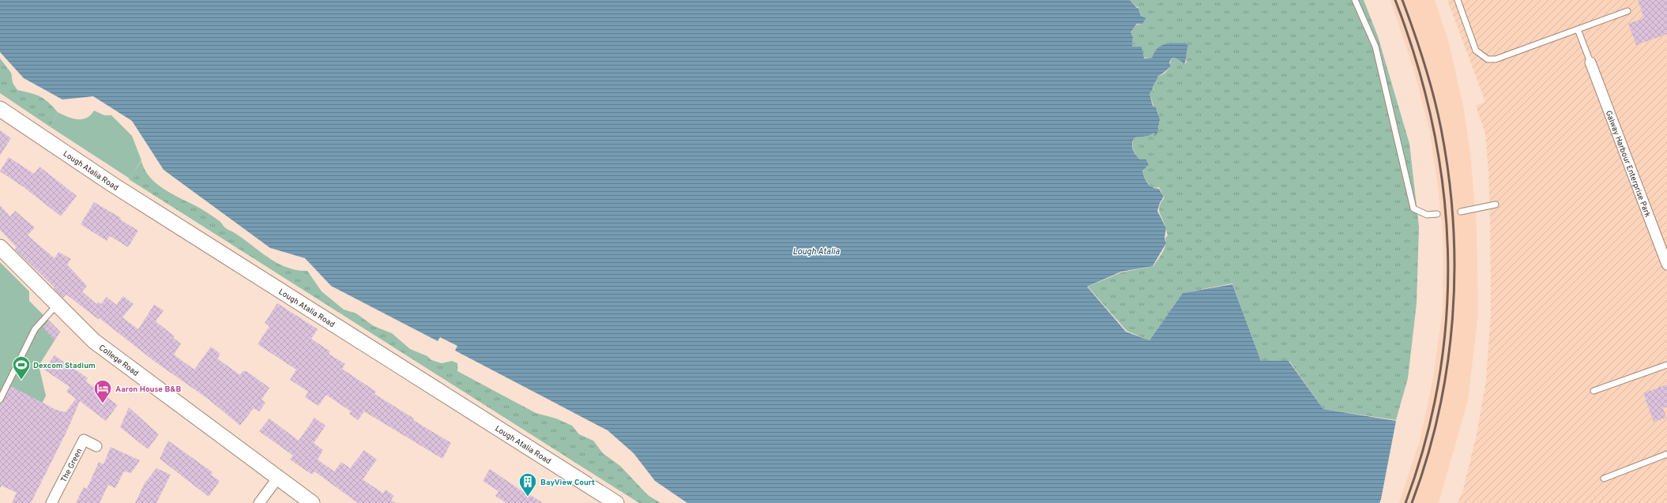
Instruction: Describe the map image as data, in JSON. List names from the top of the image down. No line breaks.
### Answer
{"streets":{"street":["Galway Harbour Enterprise Park","Lough Atalia Road","College Road","The Green"]},"water":["Lough Atalia"],"places":{"sports":["Dexcom Stadium"],"hotel":["Aaron House B&B"],"building":["BayView Court"]}}
